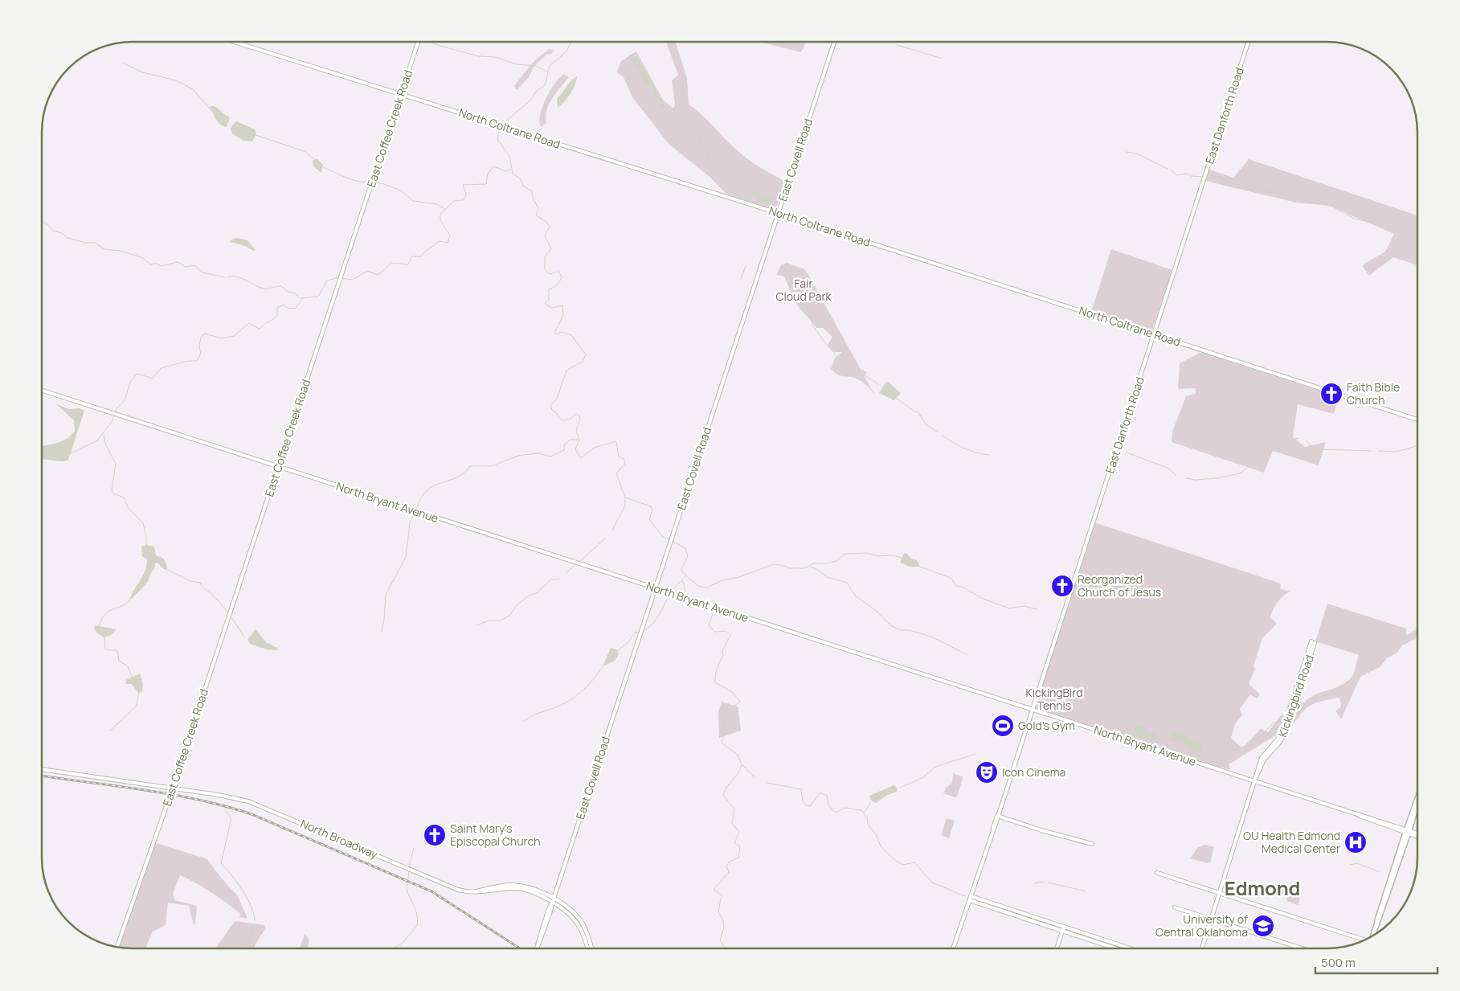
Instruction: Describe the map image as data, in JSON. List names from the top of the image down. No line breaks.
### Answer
{"streets":{"street":["East Danforth Road","East Coffee Creek Road","North Coltrane Road","East Covell Road","North Bryant Avenue","Kickingbird Road","North Broadway"]},"crossings":[["East Danforth Road","North Coltrane Road"],["East Danforth Road","North Bryant Avenue"],["East Coffee Creek Road","North Coltrane Road"],["East Coffee Creek Road","North Bryant Avenue"],["East Coffee Creek Road","North Broadway"],["North Coltrane Road","East Covell Road"],["East Covell Road","North Bryant Avenue"],["East Covell Road","North Broadway"],["North Bryant Avenue","Kickingbird Road"]],"districts":["Edmond"],"parks":["Fair Cloud Park","KickingBird Tennis"],"places":{"church":["Faith Bible Church","Reorganized Church of Jesus","Saint Mary's Episcopal Church"],"sports":["Gold's Gym"],"theatre":["Icon Cinema"],"hospital":["OU Health Edmond Medical Center"],"school or university":["University of Central Oklahoma"]},"scale_bar":"500 m"}
